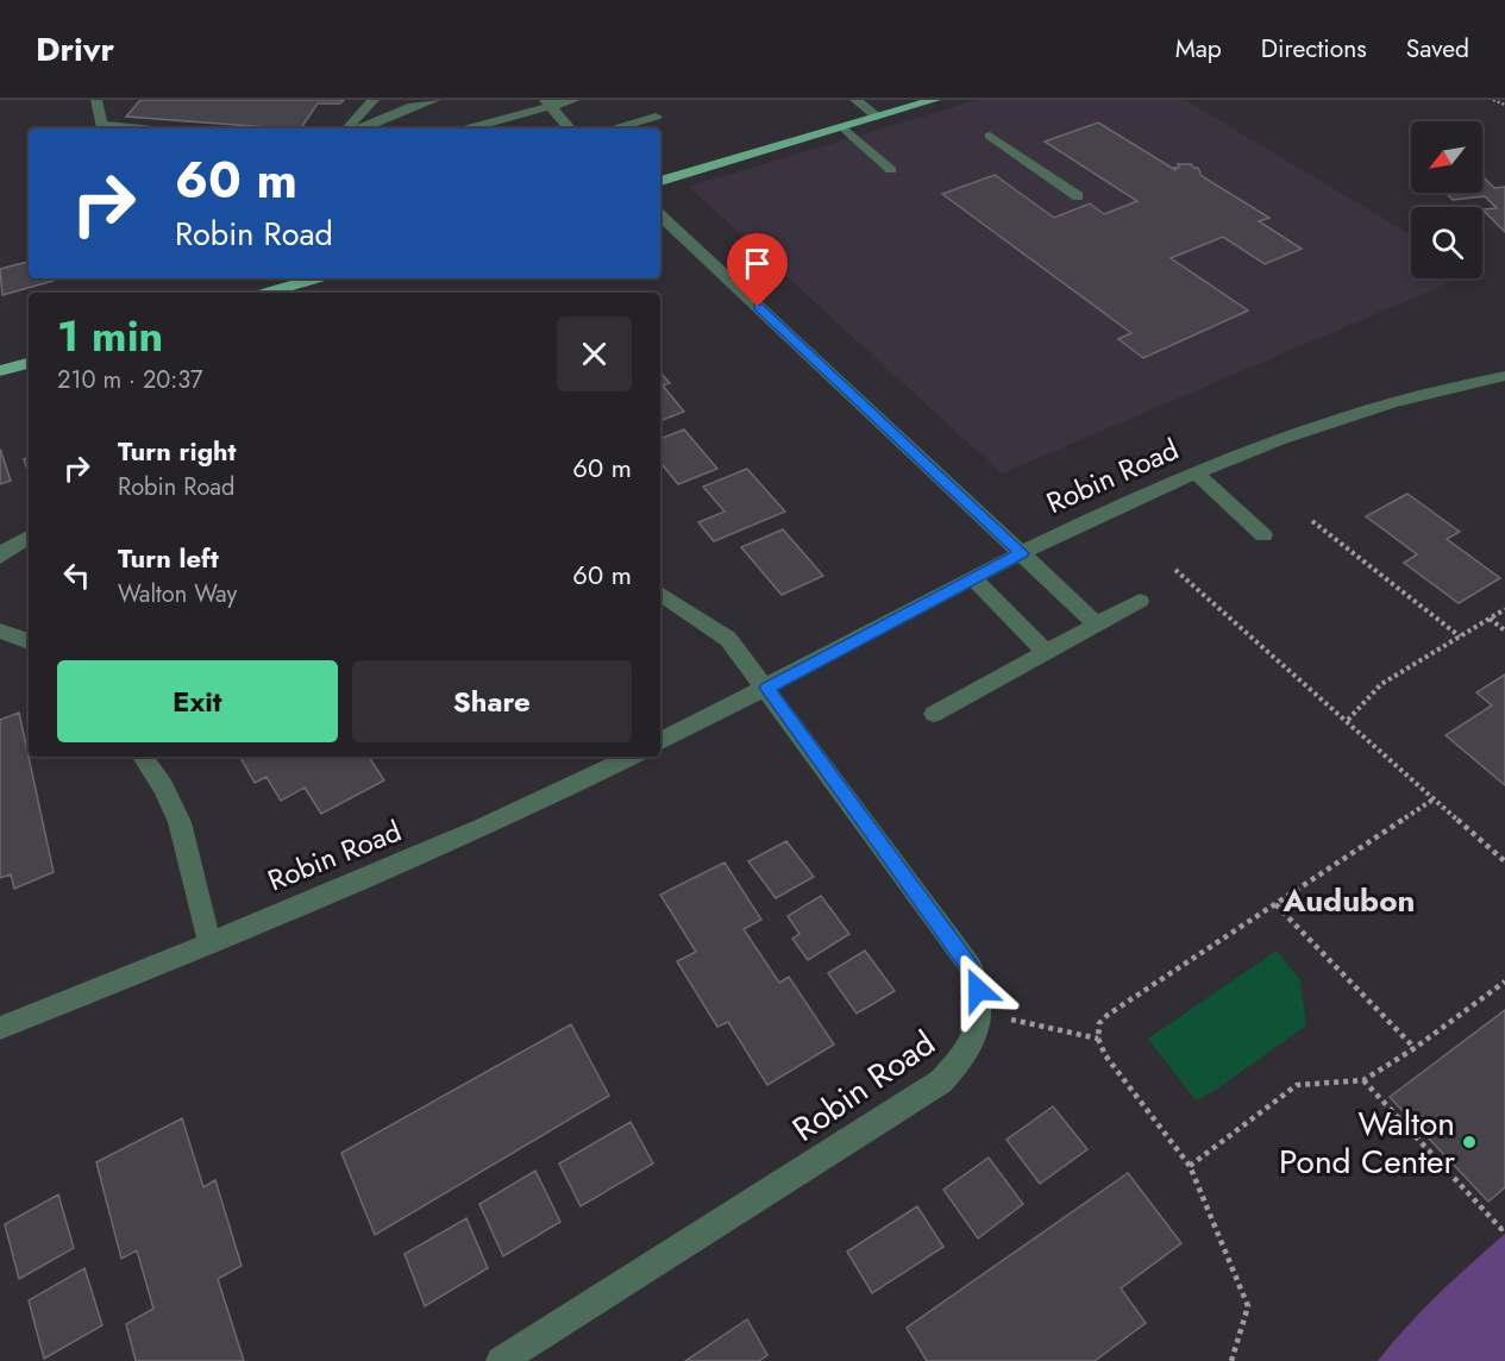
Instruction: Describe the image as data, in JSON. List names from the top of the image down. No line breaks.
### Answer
{"streets":{"street":["Robin Road"]},"districts":["Audubon"],"places":["Walton Pond Center"],"north":"bottom left","page":{"header":"Drivr","nav":["Map","Directions","Saved"],"turn":["60 m","Robin Road"],"heading":["1 min","210 m · 20:37"],"list":[{"name":"Turn right","note":"Robin Road","value":"60 m"},{"name":"Turn left","note":"Walton Way","value":"60 m"}],"buttons":["Exit","Share"]}}
